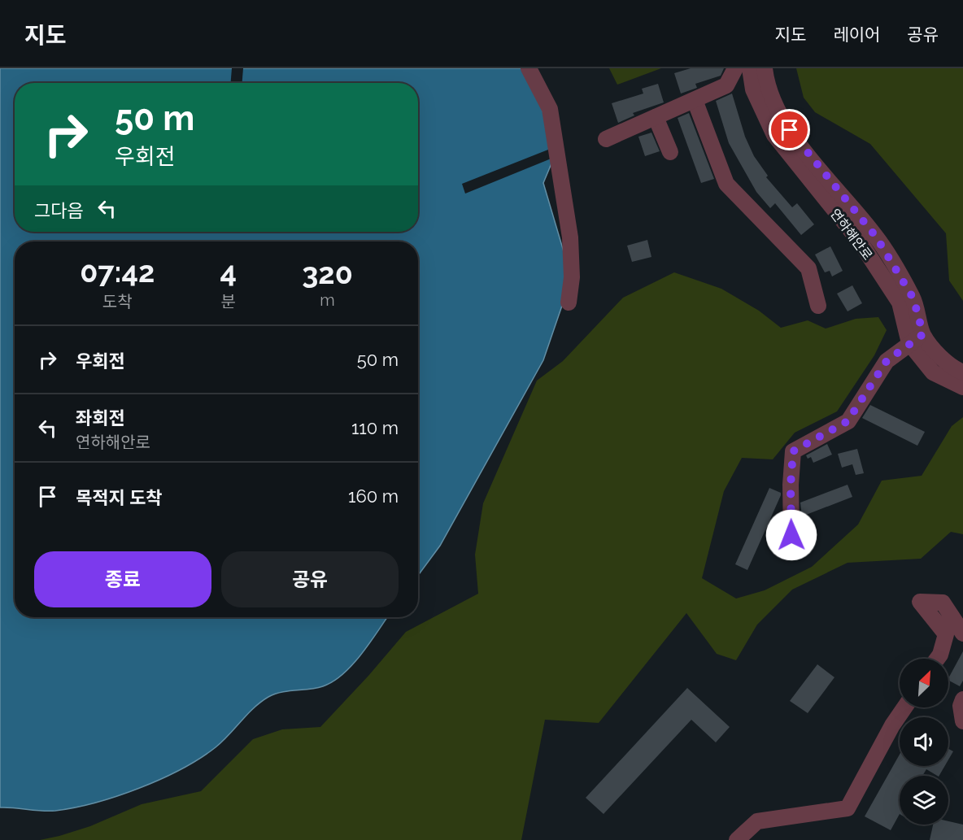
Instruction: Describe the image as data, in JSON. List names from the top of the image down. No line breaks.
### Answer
{"streets":{"street":["연하해안로"]},"north":"top right","page":{"header":"지도","nav":["지도","레이어","공유"],"turn":["50 m","우회전"],"then":"그다음","eta":["07:42","도착","4","분","320","m"],"list":[{"name":"우회전","value":"50 m"},{"name":"좌회전","note":"연하해안로","value":"110 m"},{"name":"목적지 도착","value":"160 m"}],"buttons":["종료","공유"]}}
